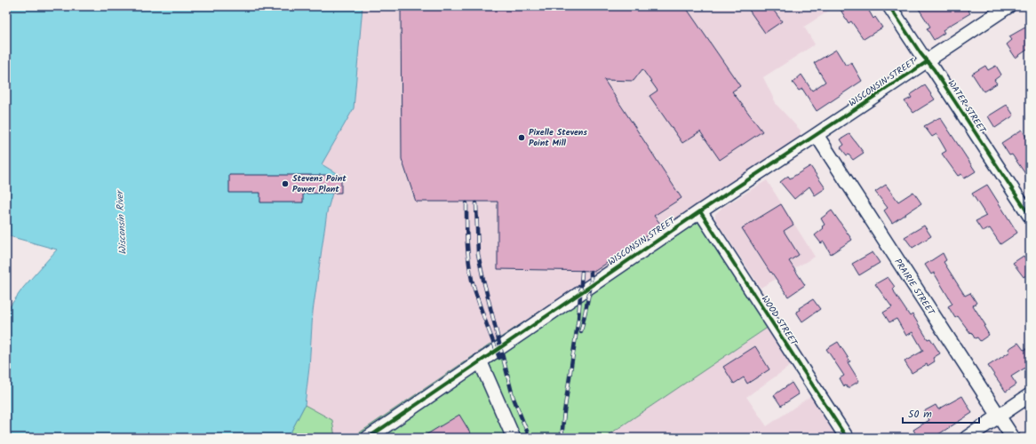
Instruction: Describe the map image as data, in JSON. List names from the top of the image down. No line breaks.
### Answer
{"streets":{"street":["WISCONSIN STREET","WATER STREET","PRAIRIE STREET","WOOD STREET"]},"crossings":[["WISCONSIN STREET","WATER STREET"],["WISCONSIN STREET","PRAIRIE STREET"],["WISCONSIN STREET","WOOD STREET"]],"water":["Wisconsin River"],"places":["Pixelle Stevens Point Mill","Stevens Point Power Plant"],"scale_bar":"50 m"}
